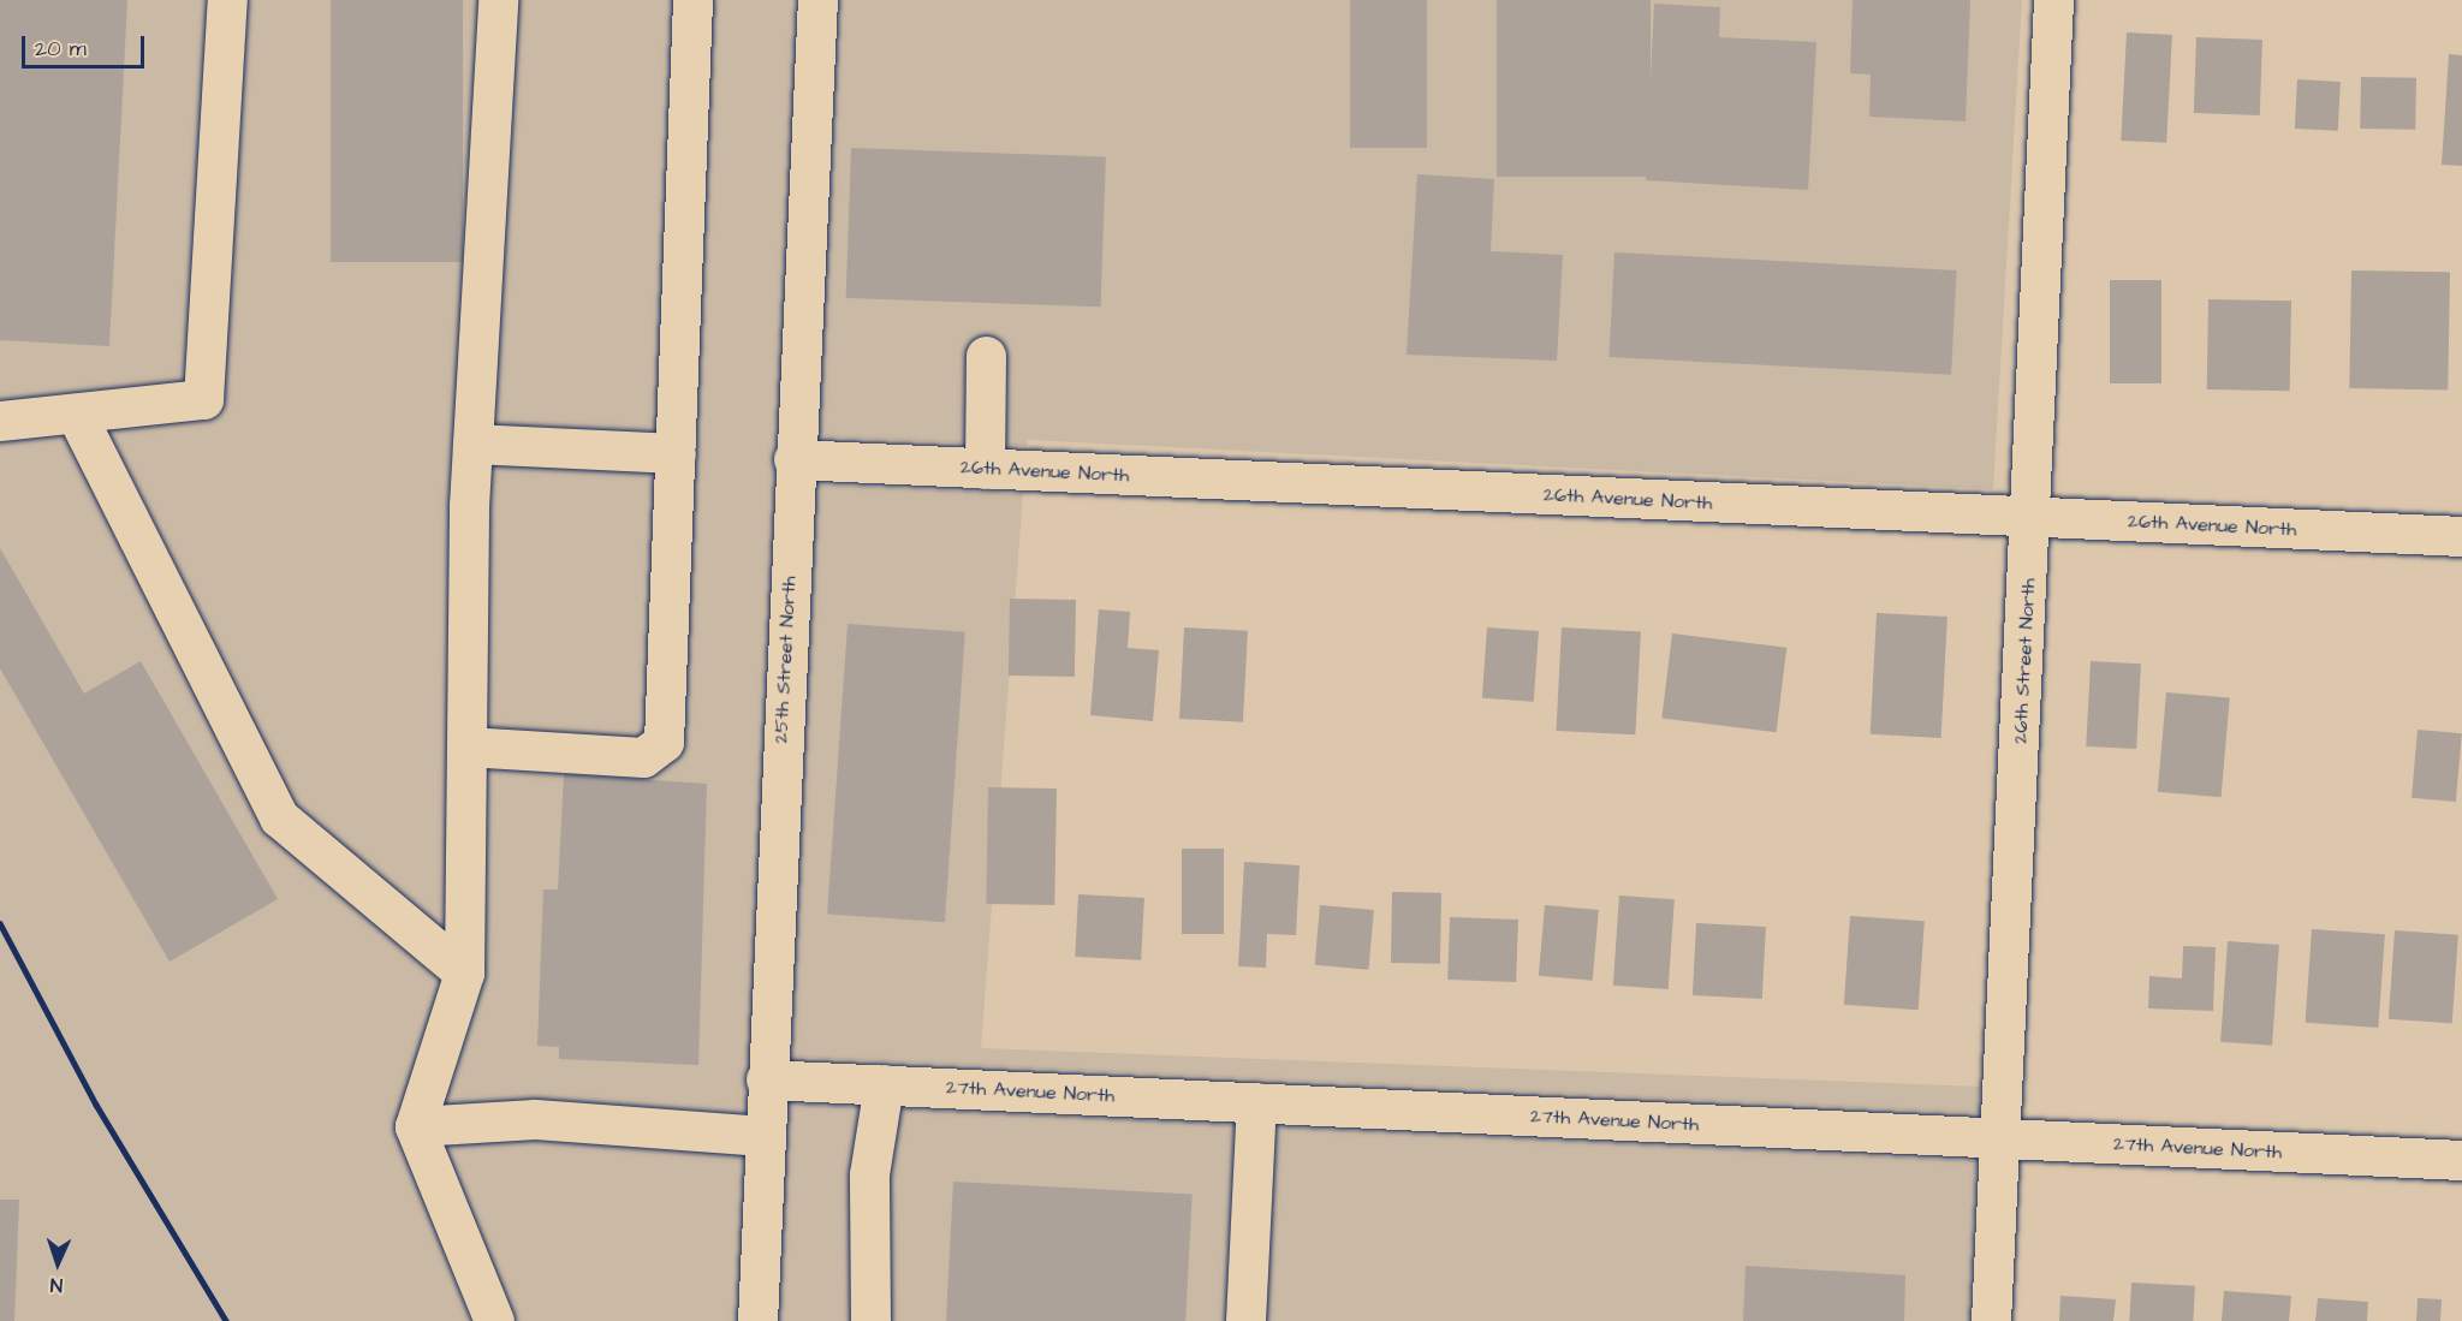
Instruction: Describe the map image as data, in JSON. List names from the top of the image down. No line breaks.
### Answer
{"streets":{"street":["26th Avenue North","25th Street North","26th Street North","27th Avenue North"]},"crossings":[["26th Avenue North","25th Street North"],["26th Avenue North","26th Street North"],["25th Street North","27th Avenue North"],["26th Street North","27th Avenue North"]],"scale_bar":"20 m","north":"bottom"}
